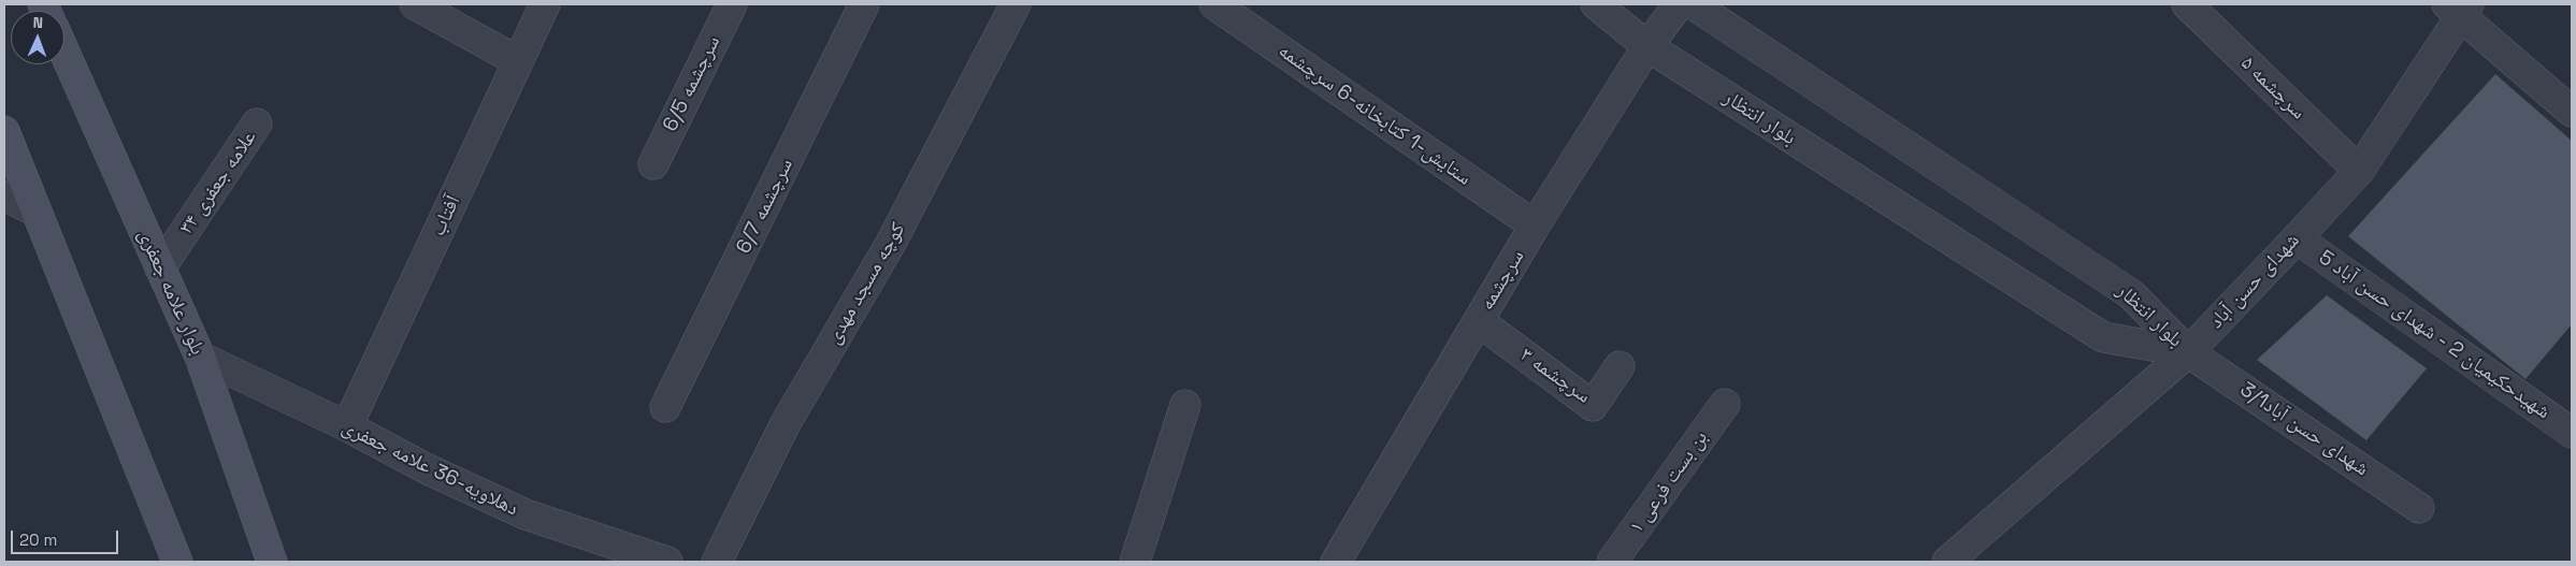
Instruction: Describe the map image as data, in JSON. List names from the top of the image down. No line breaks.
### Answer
{"streets":{"main road":["بلوار علامه جعفری"],"street":["سرچشمه 6/5","سرچشمه ۵","ستایش-1 کتابخانه-6 سرچشمه","بلوار انتظار","علامه جعفری ۳۴","سرچشمه 6/7","آفتاب","سرچشمه","شهدای حسن آباد","کوچه مسجد مهدی","شهیدحکیمیان 2 - شهدای حسن آباد 5","سرچشمه ۳","3/1شهدای حسن آباد","دهلاویه-36 علامه جعفری","بن بست فرعی ۱"]},"crossings":[["سرچشمه ۵","شهدای حسن آباد"],["ستایش-1 کتابخانه-6 سرچشمه","سرچشمه"],["بلوار انتظار","سرچشمه"],["بلوار انتظار","شهدای حسن آباد"],["بلوار انتظار","3/1شهدای حسن آباد"],["علامه جعفری ۳۴","بلوار علامه جعفری"],["آفتاب","دهلاویه-36 علامه جعفری"],["سرچشمه","سرچشمه ۳"],["شهدای حسن آباد","شهیدحکیمیان 2 - شهدای حسن آباد 5"],["شهدای حسن آباد","3/1شهدای حسن آباد"],["بلوار علامه جعفری","دهلاویه-36 علامه جعفری"]],"scale_bar":"20 m","north":"top"}
